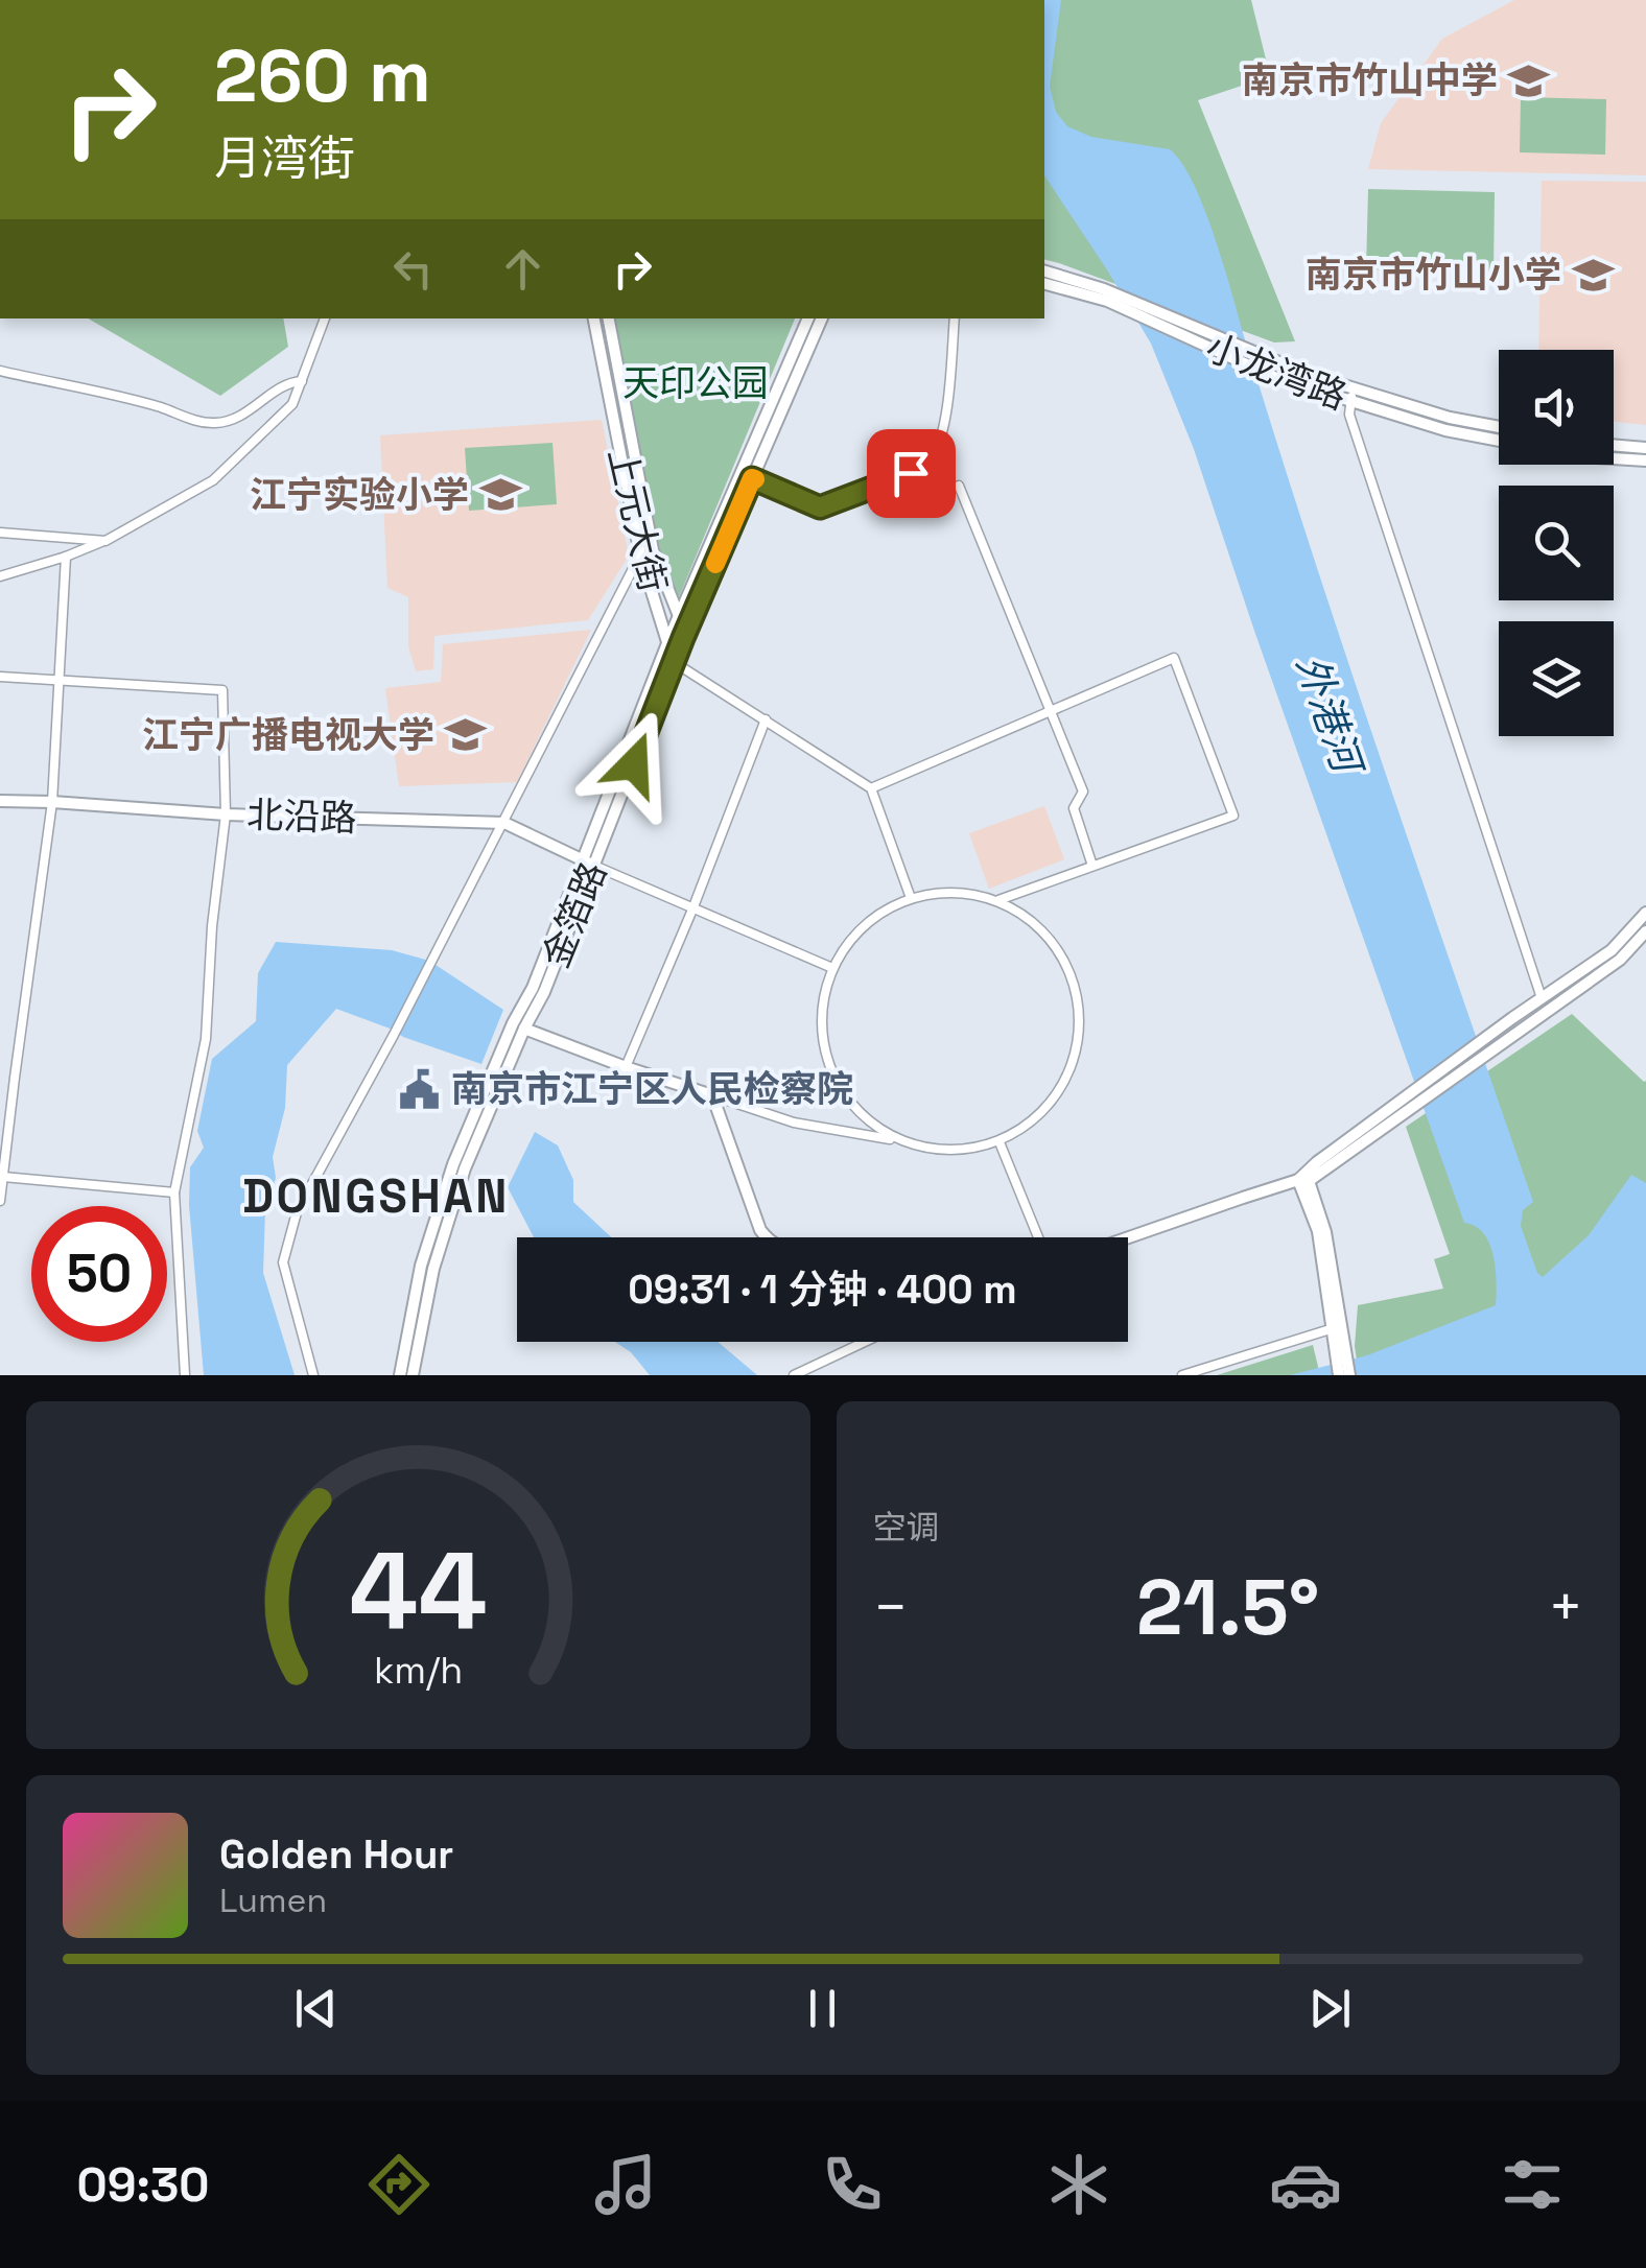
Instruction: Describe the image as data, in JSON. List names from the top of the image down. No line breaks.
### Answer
{"streets":{"main road":["小龙湾路","上元大街","北沿路","金箔路"]},"crossings":[["上元大街","金箔路"],["北沿路","金箔路"]],"districts":["DONGSHAN"],"water":["外港河"],"parks":["天印公园"],"places":{"school or university":["南京市竹山中学","南京市竹山小学","江宁实验小学","江宁广播电视大学"],"public building":["南京市江宁区人民检察院"]},"page":{"turn":["260 m","月湾街"],"limit":"50","trip":"09:31 · 1 分钟 · 400 m","tile":"空调","heat":["−","21.5°","+"],"song":["Golden Hour","Lumen"],"tabs":"09:30","gauge":["44","km/h"]}}
